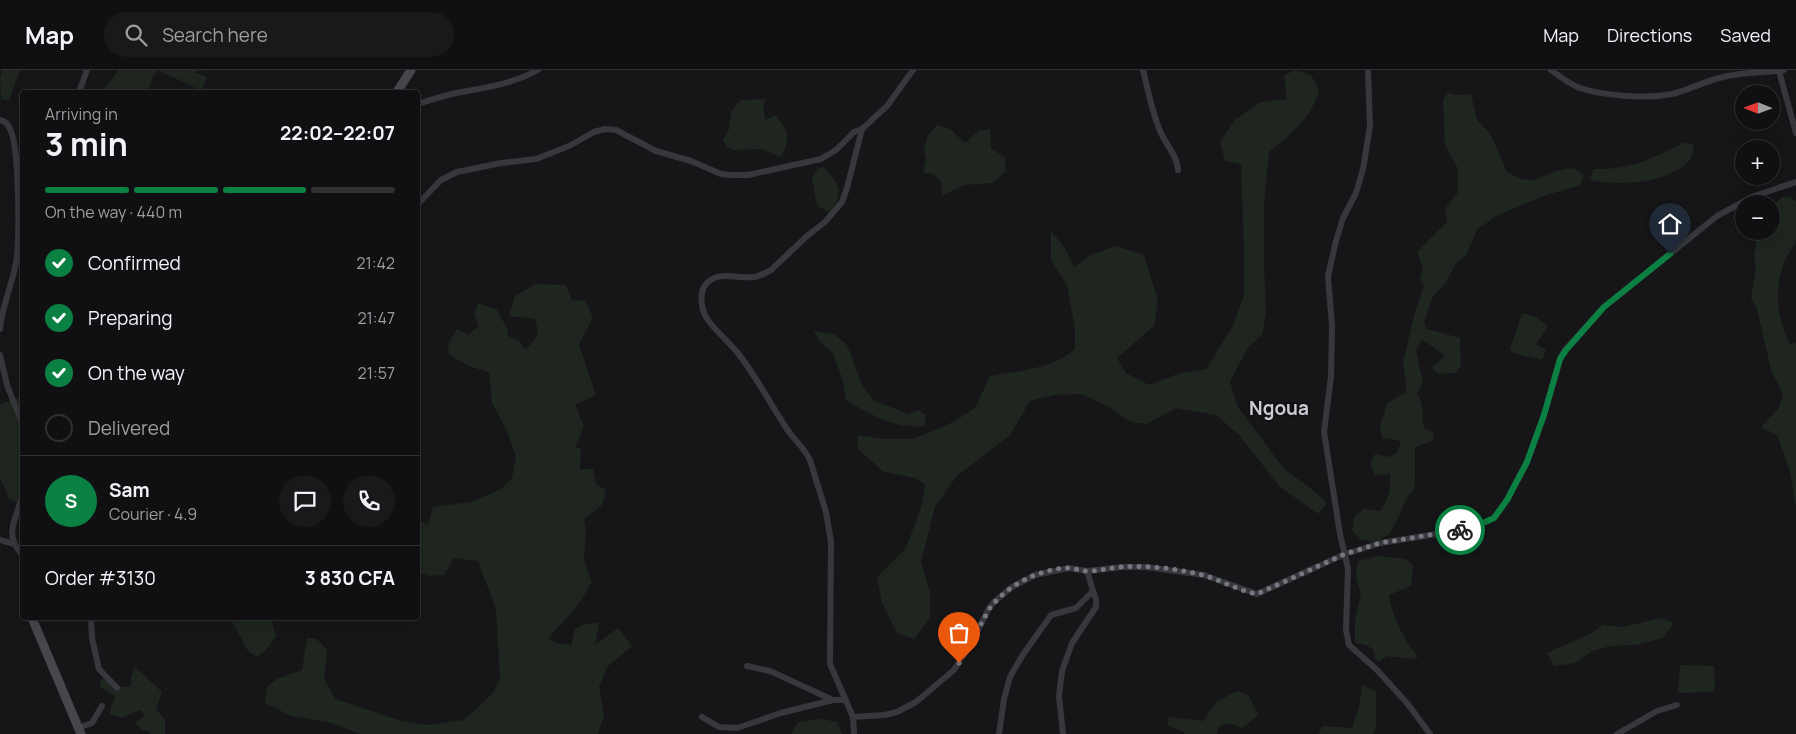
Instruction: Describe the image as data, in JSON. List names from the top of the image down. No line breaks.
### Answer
{"districts":["Ngoua"],"north":"left","page":{"header":"Map","search":"Search here","nav":["Map","Directions","Saved"],"map_buttons":["+","−"],"heading":["3 min","Arriving in","22:02–22:07"],"panel":["Sam","Courier · 4.9","Order #3130","3 830 CFA"],"bar":"On the way · 440 m","list":[["Confirmed","21:42"],["Preparing","21:47"],["On the way","21:57"],"Delivered"],"round":"S"}}
